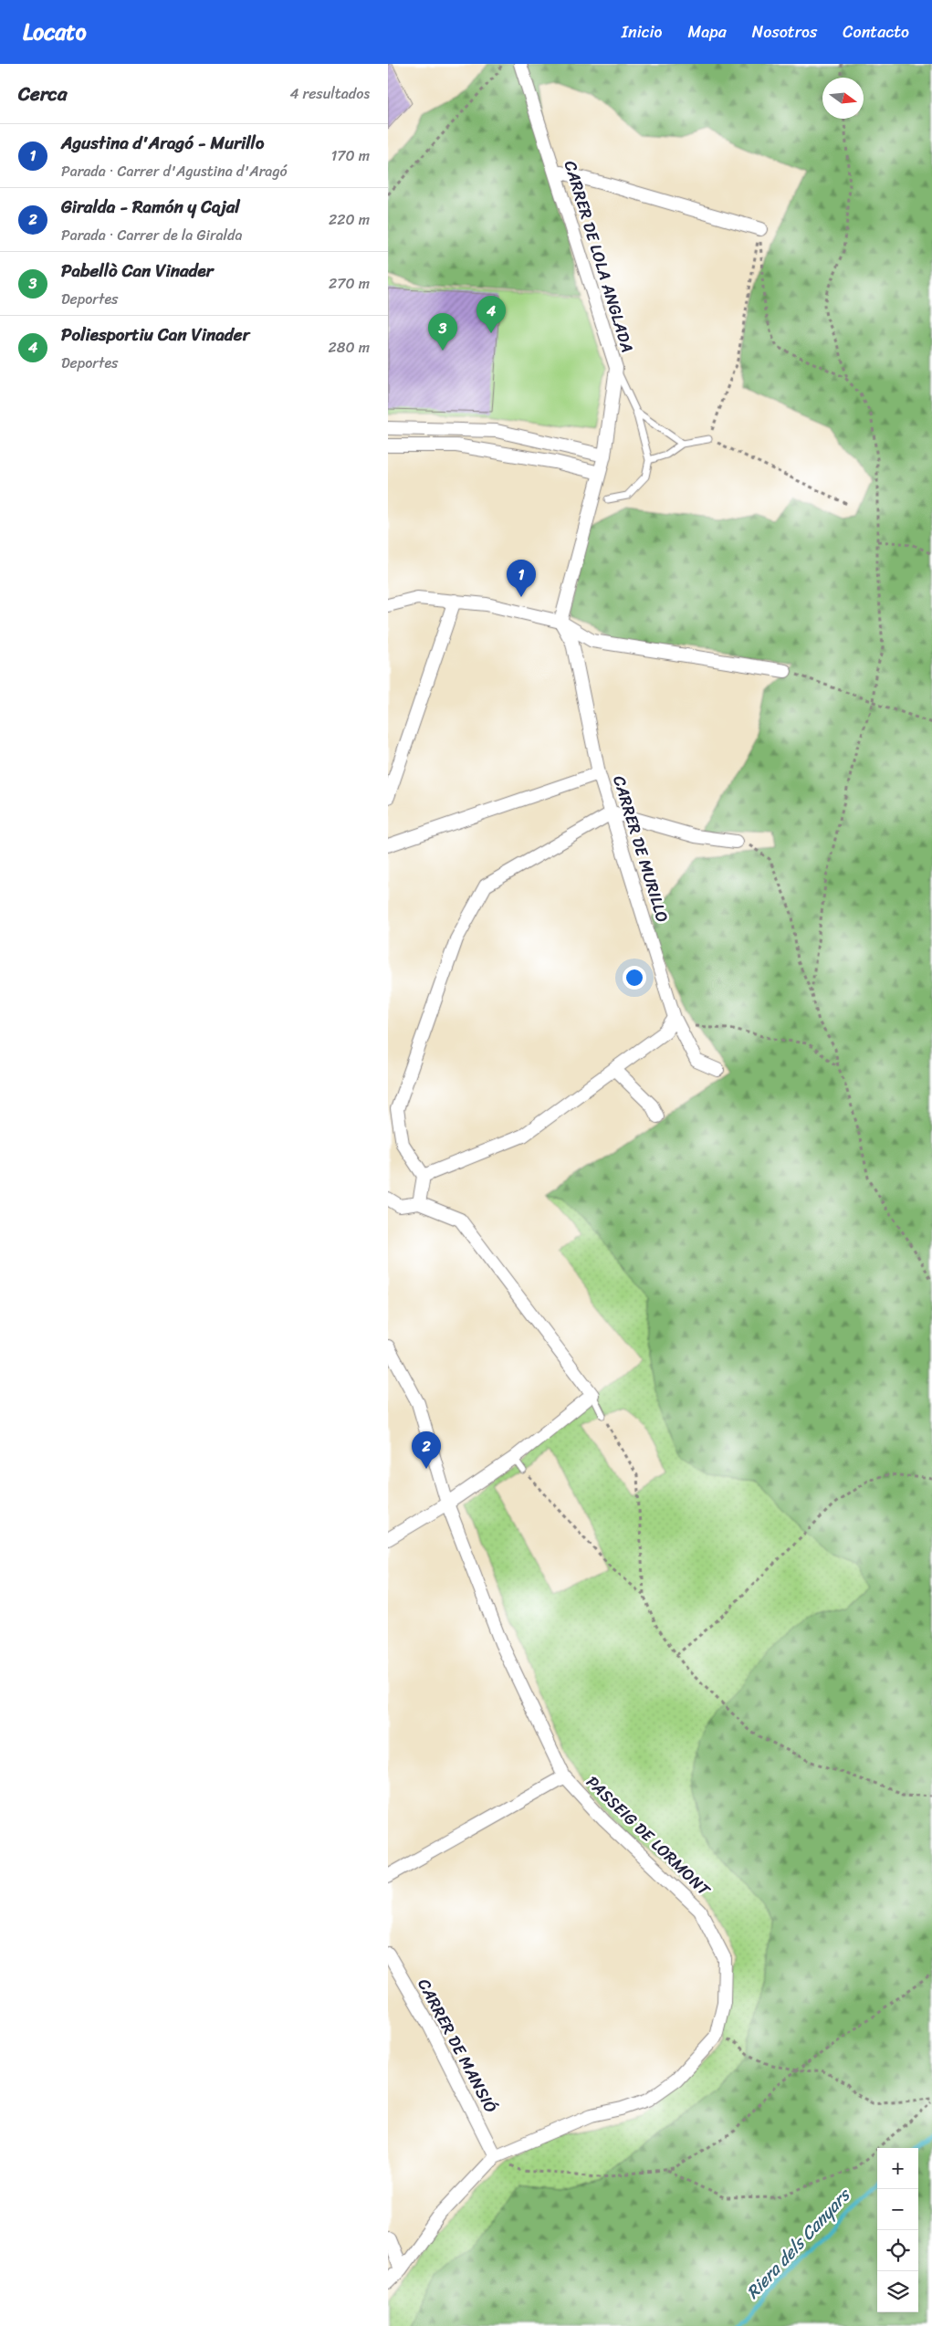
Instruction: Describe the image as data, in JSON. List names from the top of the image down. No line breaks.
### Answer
{"streets":{"street":["CARRER DE LOLA ANGLADA","CARRER DE MURILLO","PASSEIG DE LORMONT","CARRER DE MANSIÓ"]},"crossings":[["CARRER DE LOLA ANGLADA","CARRER DE MURILLO"],["PASSEIG DE LORMONT","CARRER DE MANSIÓ"]],"water":["Riera dels Canyars"],"north":"right","page":{"header":"Locato","nav":["Inicio","Mapa","Nosotros","Contacto"],"heading":["Cerca","4 resultados"],"list":[{"mark":"1","name":"Agustina d'Aragó - Murillo","note":"Parada · Carrer d'Agustina d'Aragó","value":"170 m"},{"mark":"2","name":"Giralda - Ramón y Cajal","note":"Parada · Carrer de la Giralda","value":"220 m"},{"mark":"3","name":"Pabellò Can Vinader","note":"Deportes","value":"270 m"},{"mark":"4","name":"Poliesportiu Can Vinader","note":"Deportes","value":"280 m"}],"pins":["4","3","1","2"],"map_buttons":["+","−"]}}
